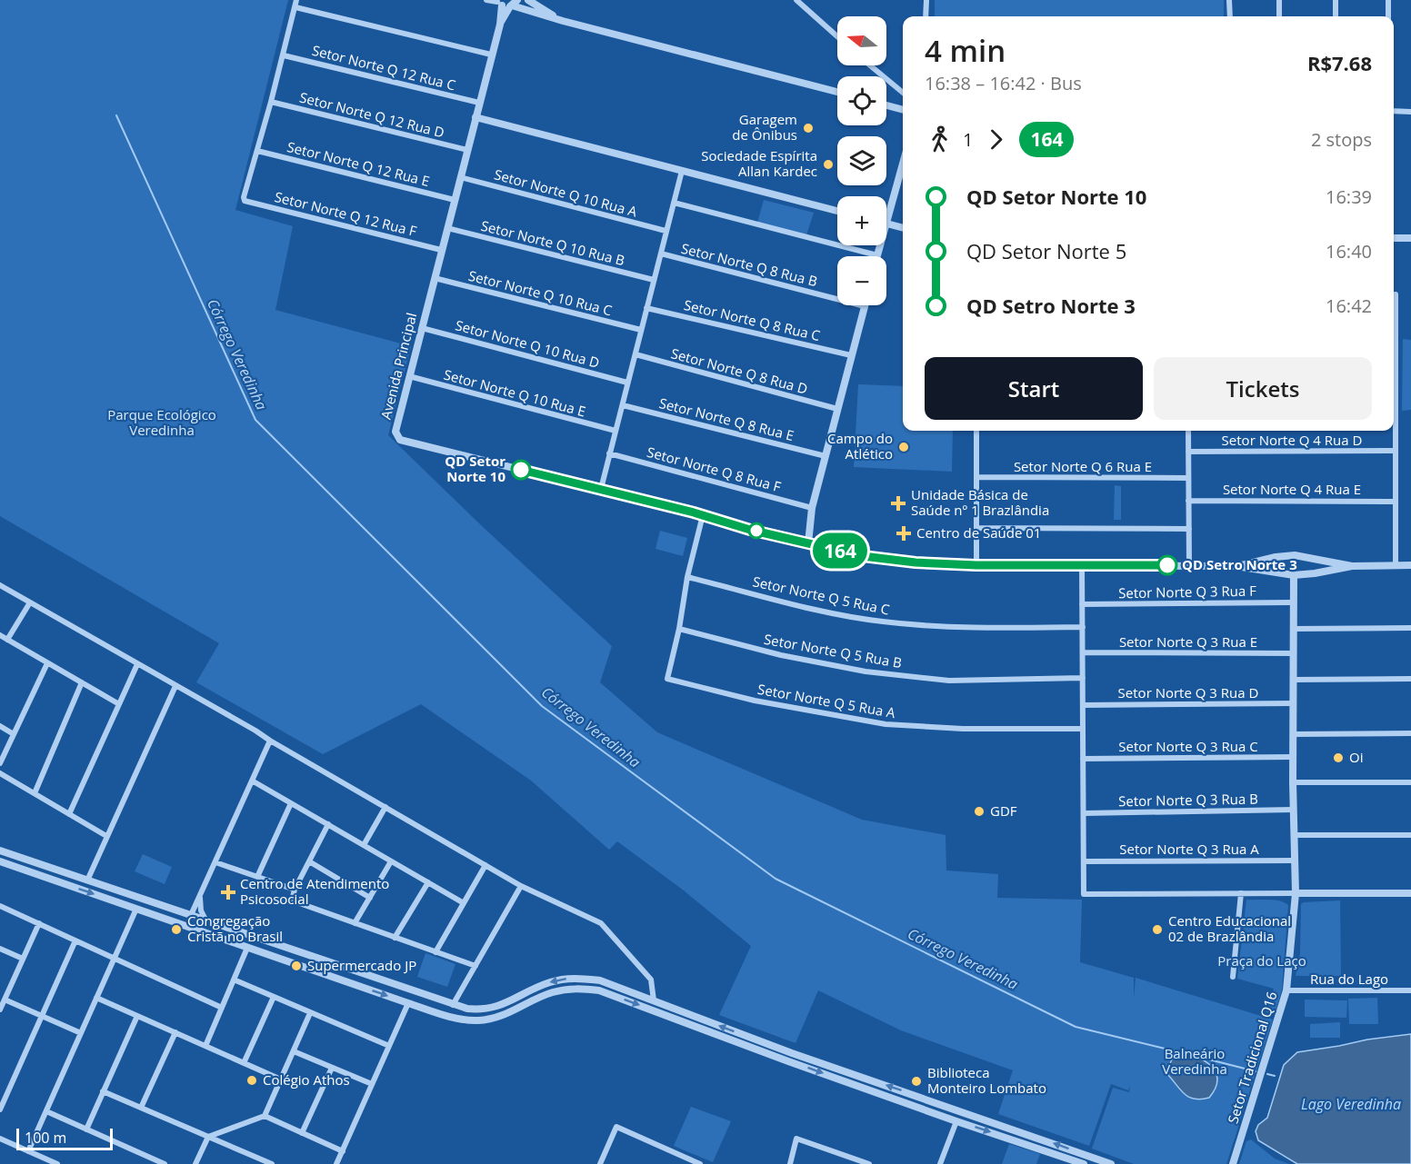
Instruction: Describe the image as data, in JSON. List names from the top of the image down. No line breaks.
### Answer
{"streets":{"street":["Setor Norte Q 12 Rua C","Setor Norte Q 12 Rua D","Setor Norte Q 12 Rua E","Setor Norte Q 10 Rua A","Setor Norte Q 12 Rua F","Setor Norte Q 10 Rua B","Setor Norte Q 8 Rua B","Setor Norte Q 10 Rua C","Setor Norte Q 8 Rua C","Setor Norte Q 10 Rua D","Avenida Principal","Setor Norte Q 8 Rua D","Setor Norte Q 10 Rua E","Setor Norte Q 8 Rua E","Setor Norte Q 4 Rua D","Setor Norte Q 6 Rua E","Setor Norte Q 8 Rua F","Setor Norte Q 4 Rua E","Setor Norte Q 3 Rua F","Setor Norte Q 5 Rua C","Setor Norte Q 3 Rua E","Setor Norte Q 5 Rua B","Setor Norte Q 3 Rua D","Setor Norte Q 5 Rua A","Setor Norte Q 3 Rua C","Setor Norte Q 3 Rua B","Setor Norte Q 3 Rua A","Rua do Lago","Setor Tradicional Q16"]},"crossings":[["Setor Norte Q 12 Rua C","Avenida Principal"],["Setor Norte Q 12 Rua D","Avenida Principal"],["Setor Norte Q 12 Rua E","Setor Norte Q 12 Rua F"],["Setor Norte Q 12 Rua E","Avenida Principal"],["Setor Norte Q 10 Rua A","Avenida Principal"],["Setor Norte Q 12 Rua F","Avenida Principal"],["Setor Norte Q 10 Rua B","Avenida Principal"],["Setor Norte Q 10 Rua C","Avenida Principal"],["Setor Norte Q 10 Rua D","Avenida Principal"],["Avenida Principal","Setor Norte Q 10 Rua E"],["Setor Norte Q 3 Rua F","Setor Tradicional Q16"],["Setor Norte Q 3 Rua E","Setor Tradicional Q16"],["Setor Norte Q 5 Rua B","Setor Norte Q 5 Rua A"],["Setor Norte Q 3 Rua D","Setor Tradicional Q16"],["Setor Norte Q 3 Rua C","Setor Tradicional Q16"],["Setor Norte Q 3 Rua B","Setor Tradicional Q16"],["Setor Norte Q 3 Rua A","Setor Tradicional Q16"],["Rua do Lago","Setor Tradicional Q16"]],"water":["Córrego Veredinha","Lago Veredinha"],"parks":["Parque Ecológico Veredinha","Praça do Laço","Balneário Veredinha"],"places":{"other":["Garagem de Ônibus","Sociedade Espírita Allan Kardec","Campo do Atlético","QD Setor Norte 10","QD Setro Norte 3","Oi","GDF","Congregação Cristã no Brasil","Centro Educacional 02 de Brazlândia","Supermercado JP","Colégio Athos","Biblioteca Monteiro Lombato"],"health":["Unidade Básica de Saúde nº 1 Brazlândia","Centro de Saúde 01","Centro de Atendimento Psicosocial"]},"lines":["bus line 164"],"scale_bar":"100 m","north":"left","page":{"on_map":"164","map_buttons":["+","−"],"heading":["4 min","16:38 – 16:42 · Bus","R$7.68"],"legs":["1","164","2 stops"],"list":[{"name":"QD Setor Norte 10","value":"16:39"},{"name":"QD Setor Norte 5","value":"16:40"},{"name":"QD Setro Norte 3","value":"16:42"}],"buttons":["Start","Tickets"],"scale":"100 m"}}
